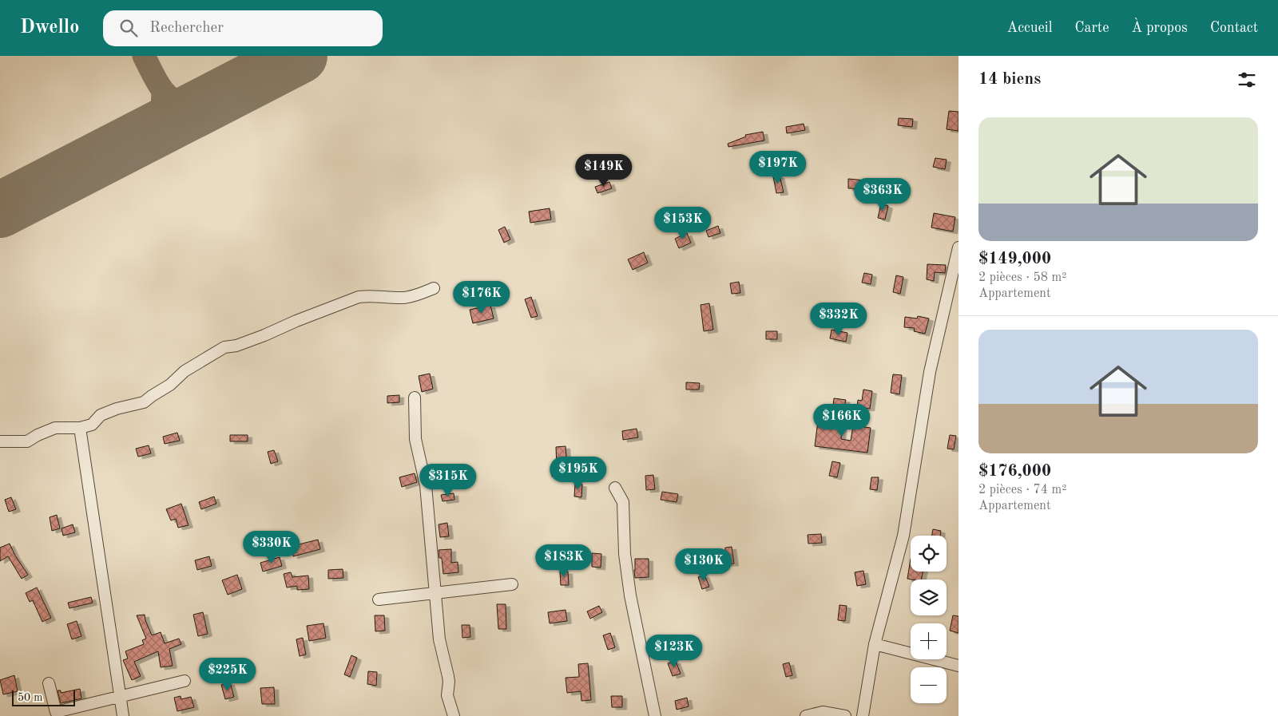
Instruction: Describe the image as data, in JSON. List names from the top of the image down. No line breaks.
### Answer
{"scale_bar":"50 m","page":{"header":"Dwello","search":"Rechercher","nav":["Accueil","Carte","À propos","Contact"],"heading":"14 biens","list":[{"name":"$149,000","note":"2 pièces · 58 m² · Appartement"},{"name":"$176,000","note":"2 pièces · 74 m² · Appartement"}],"price":["$197K","$149K","$363K","$153K","$176K","$332K","$166K","$195K","$315K","$330K","$183K","$130K","$123K","$225K"],"map_buttons":["+","−"],"scale":"50 m"}}
